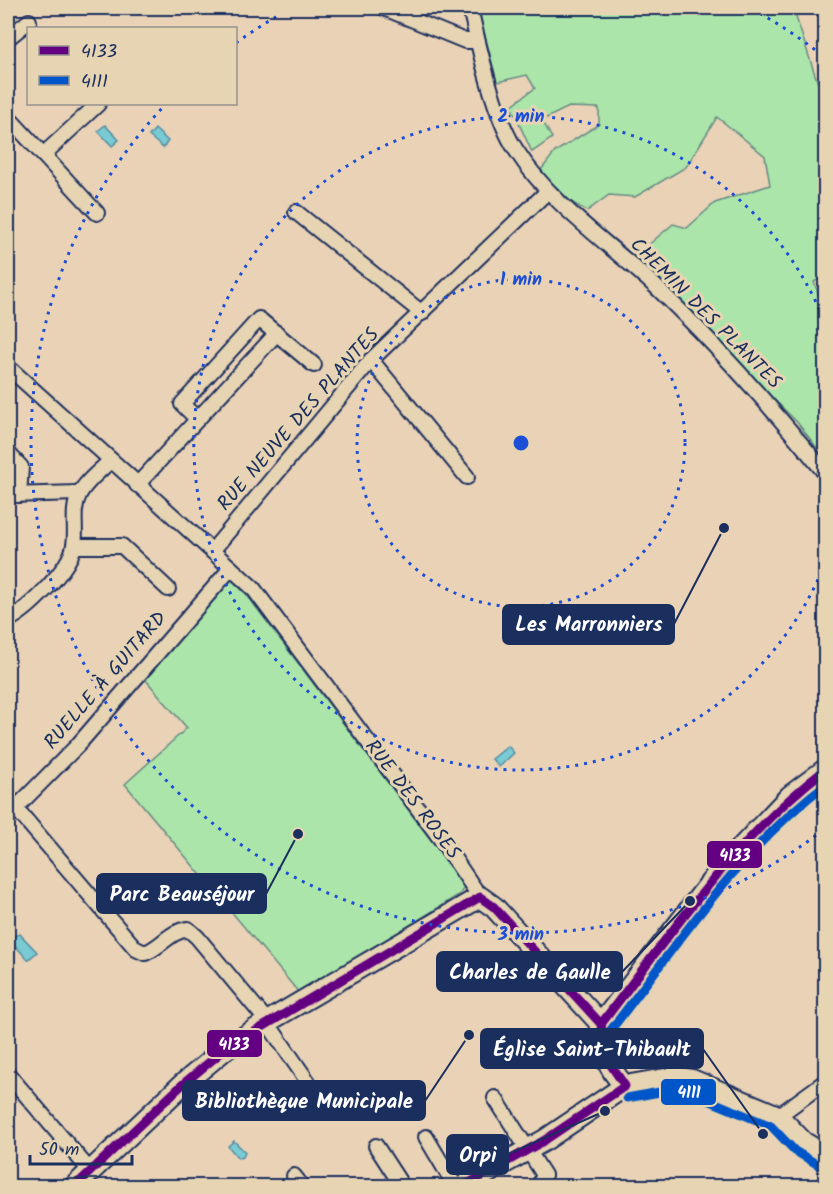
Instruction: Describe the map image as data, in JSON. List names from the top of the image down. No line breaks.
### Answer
{"streets":{"street":["CHEMIN DES PLANTES","RUE NEUVE DES PLANTES","RUELLE À GUITARD","RUE DES ROSES"]},"crossings":[["CHEMIN DES PLANTES","RUE NEUVE DES PLANTES"],["RUE NEUVE DES PLANTES","RUE DES ROSES"],["RUELLE À GUITARD","RUE DES ROSES"]],"places":["Les Marronniers","Parc Beauséjour","Charles de Gaulle","Bibliothèque Municipale","Orpi","Église Saint-Thibault"],"lines":["transit line 4133","transit line 4111"],"legend":["4133","4111"],"scale_bar":"50 m","rings":["2 min","1 min","3 min"]}
